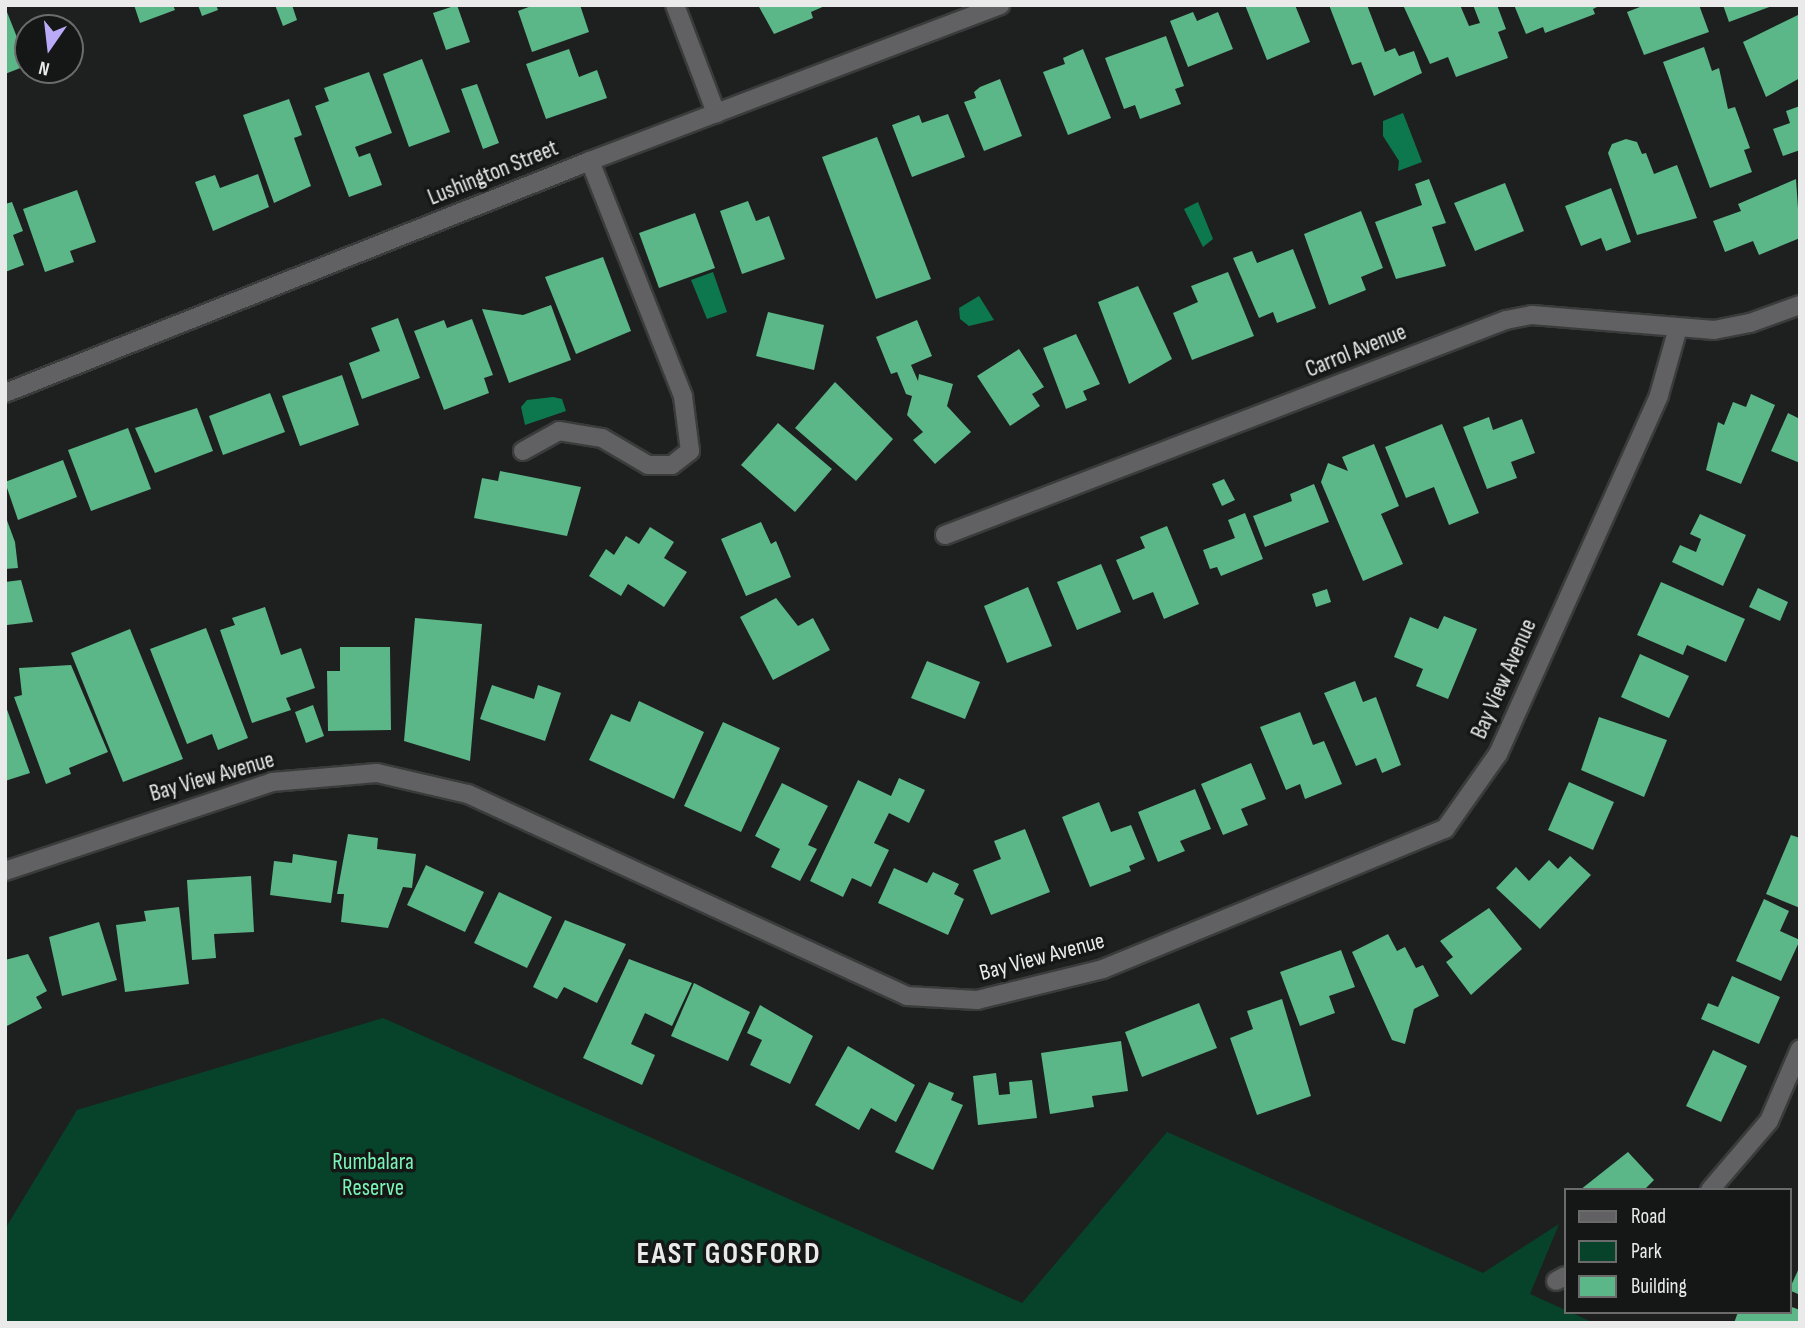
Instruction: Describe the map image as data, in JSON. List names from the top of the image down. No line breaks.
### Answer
{"streets":{"street":["Lushington Street","Carrol Avenue","Bay View Avenue"]},"crossings":[["Carrol Avenue","Bay View Avenue"]],"districts":["EAST GOSFORD"],"parks":["Rumbalara Reserve"],"legend":["Road","Park","Building"],"north":"bottom"}
